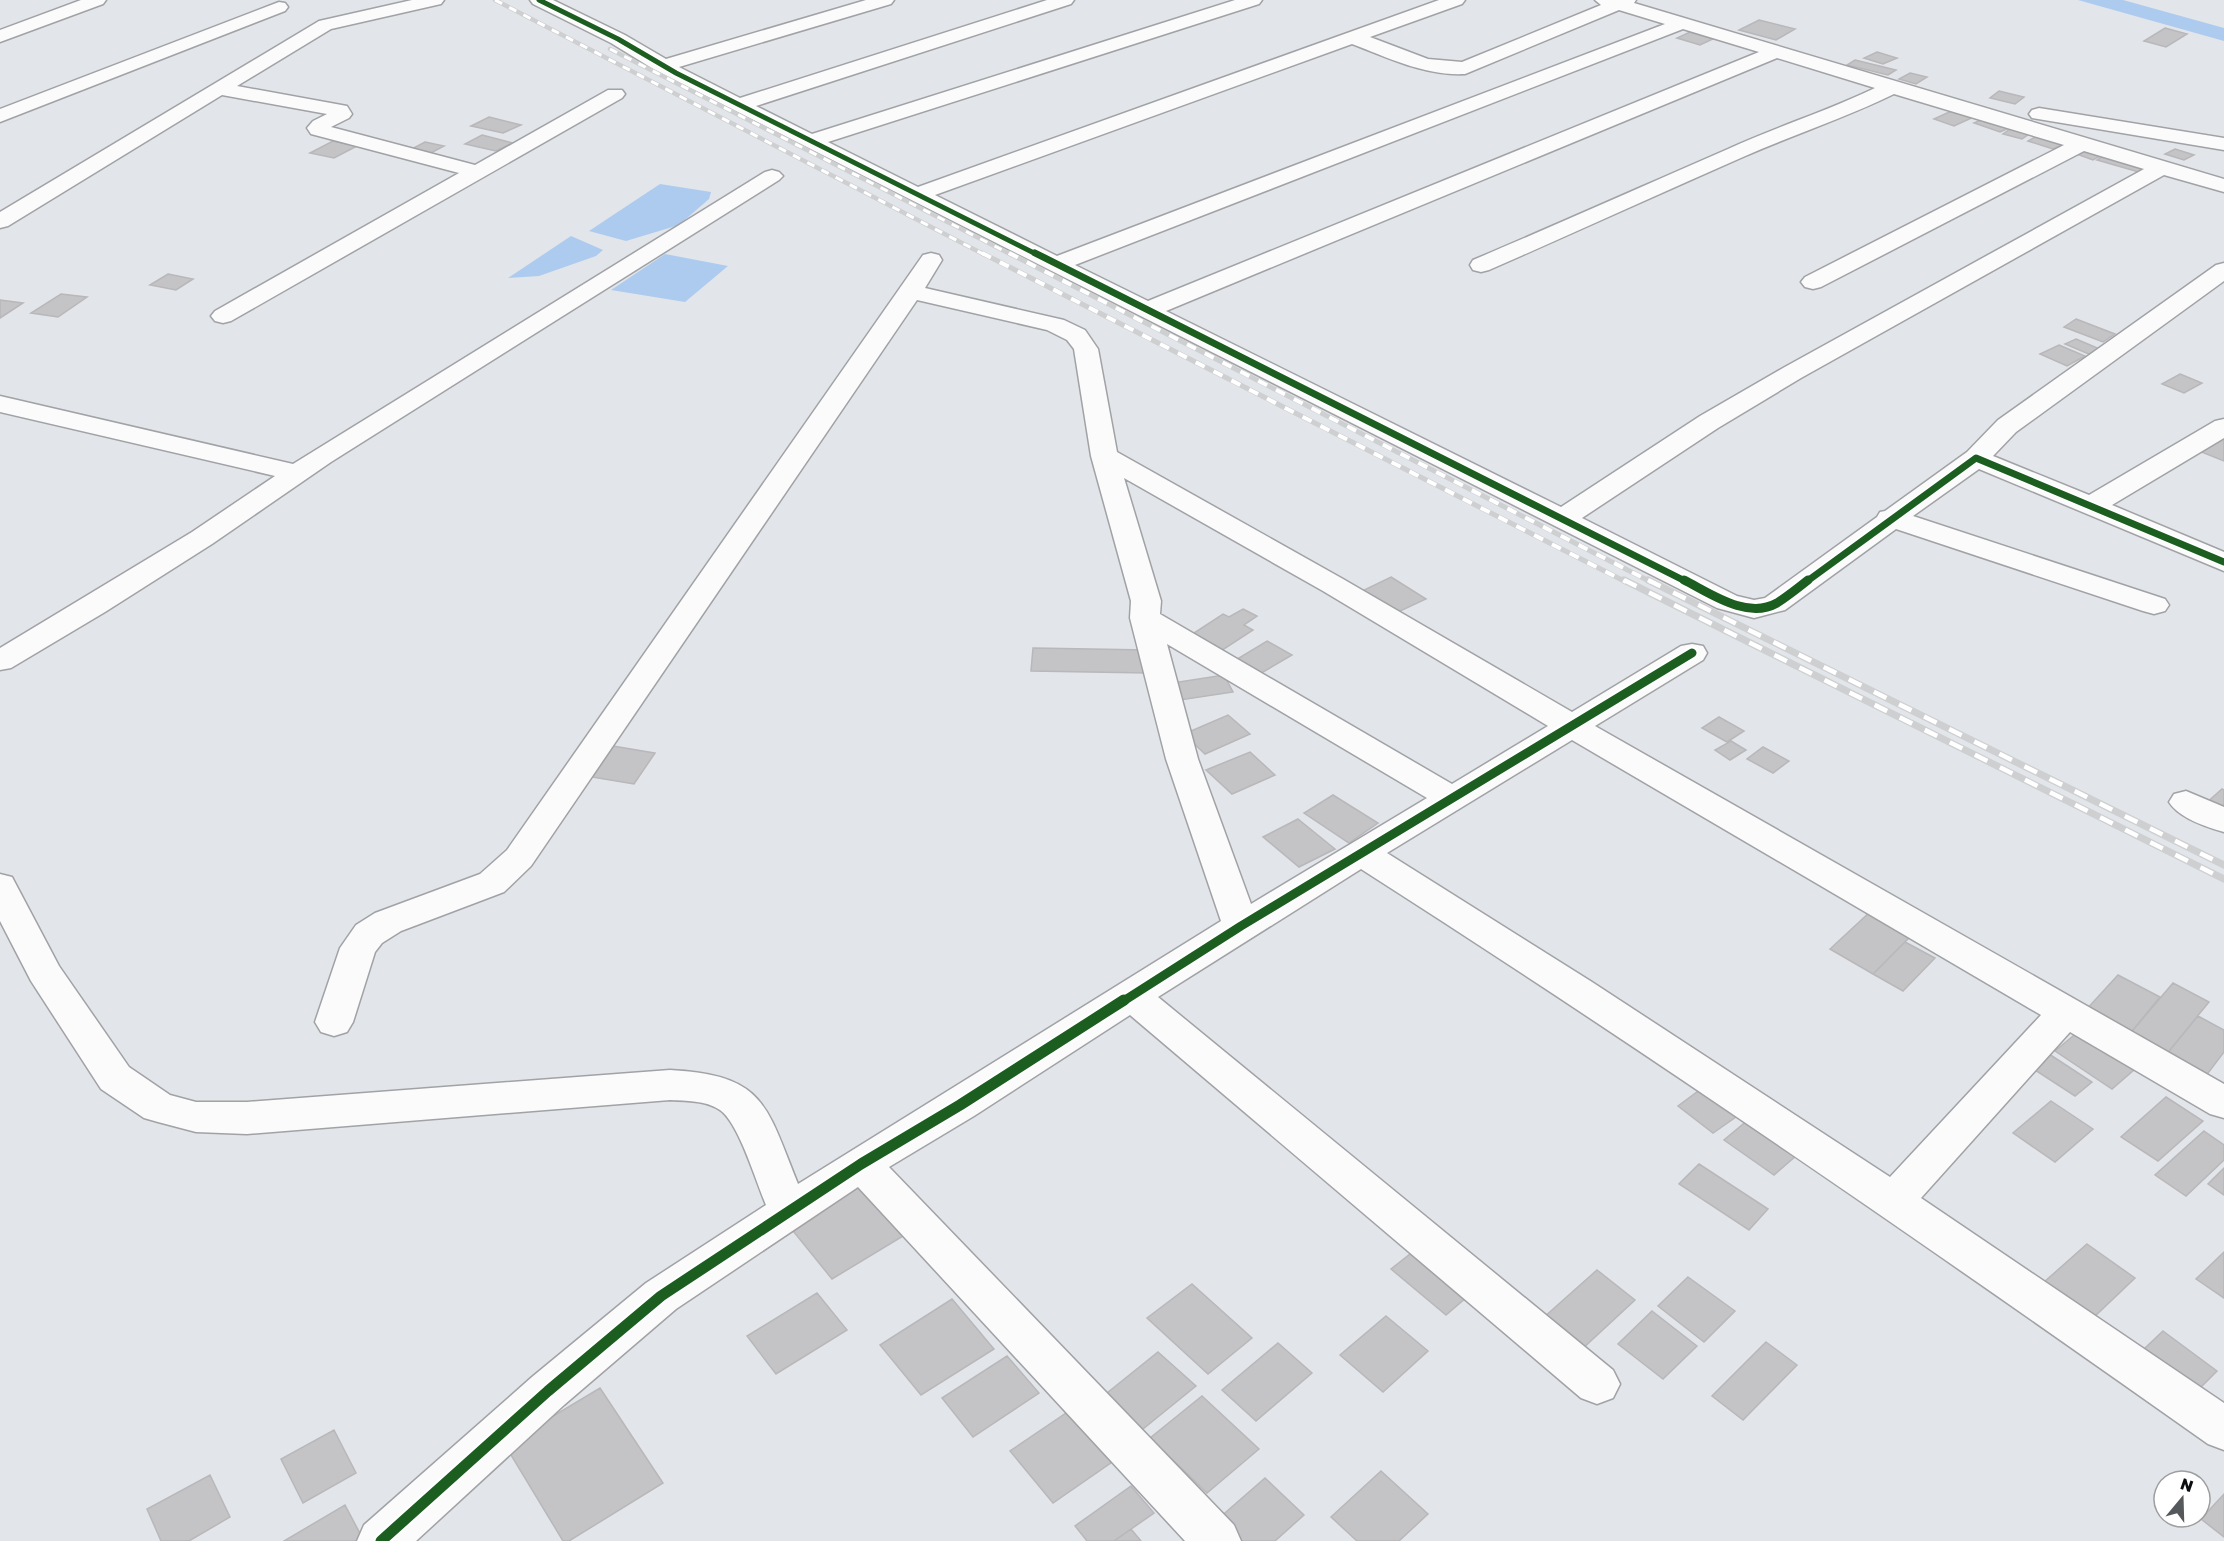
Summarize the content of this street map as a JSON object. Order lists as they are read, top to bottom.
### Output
{
  "north": "top"
}
